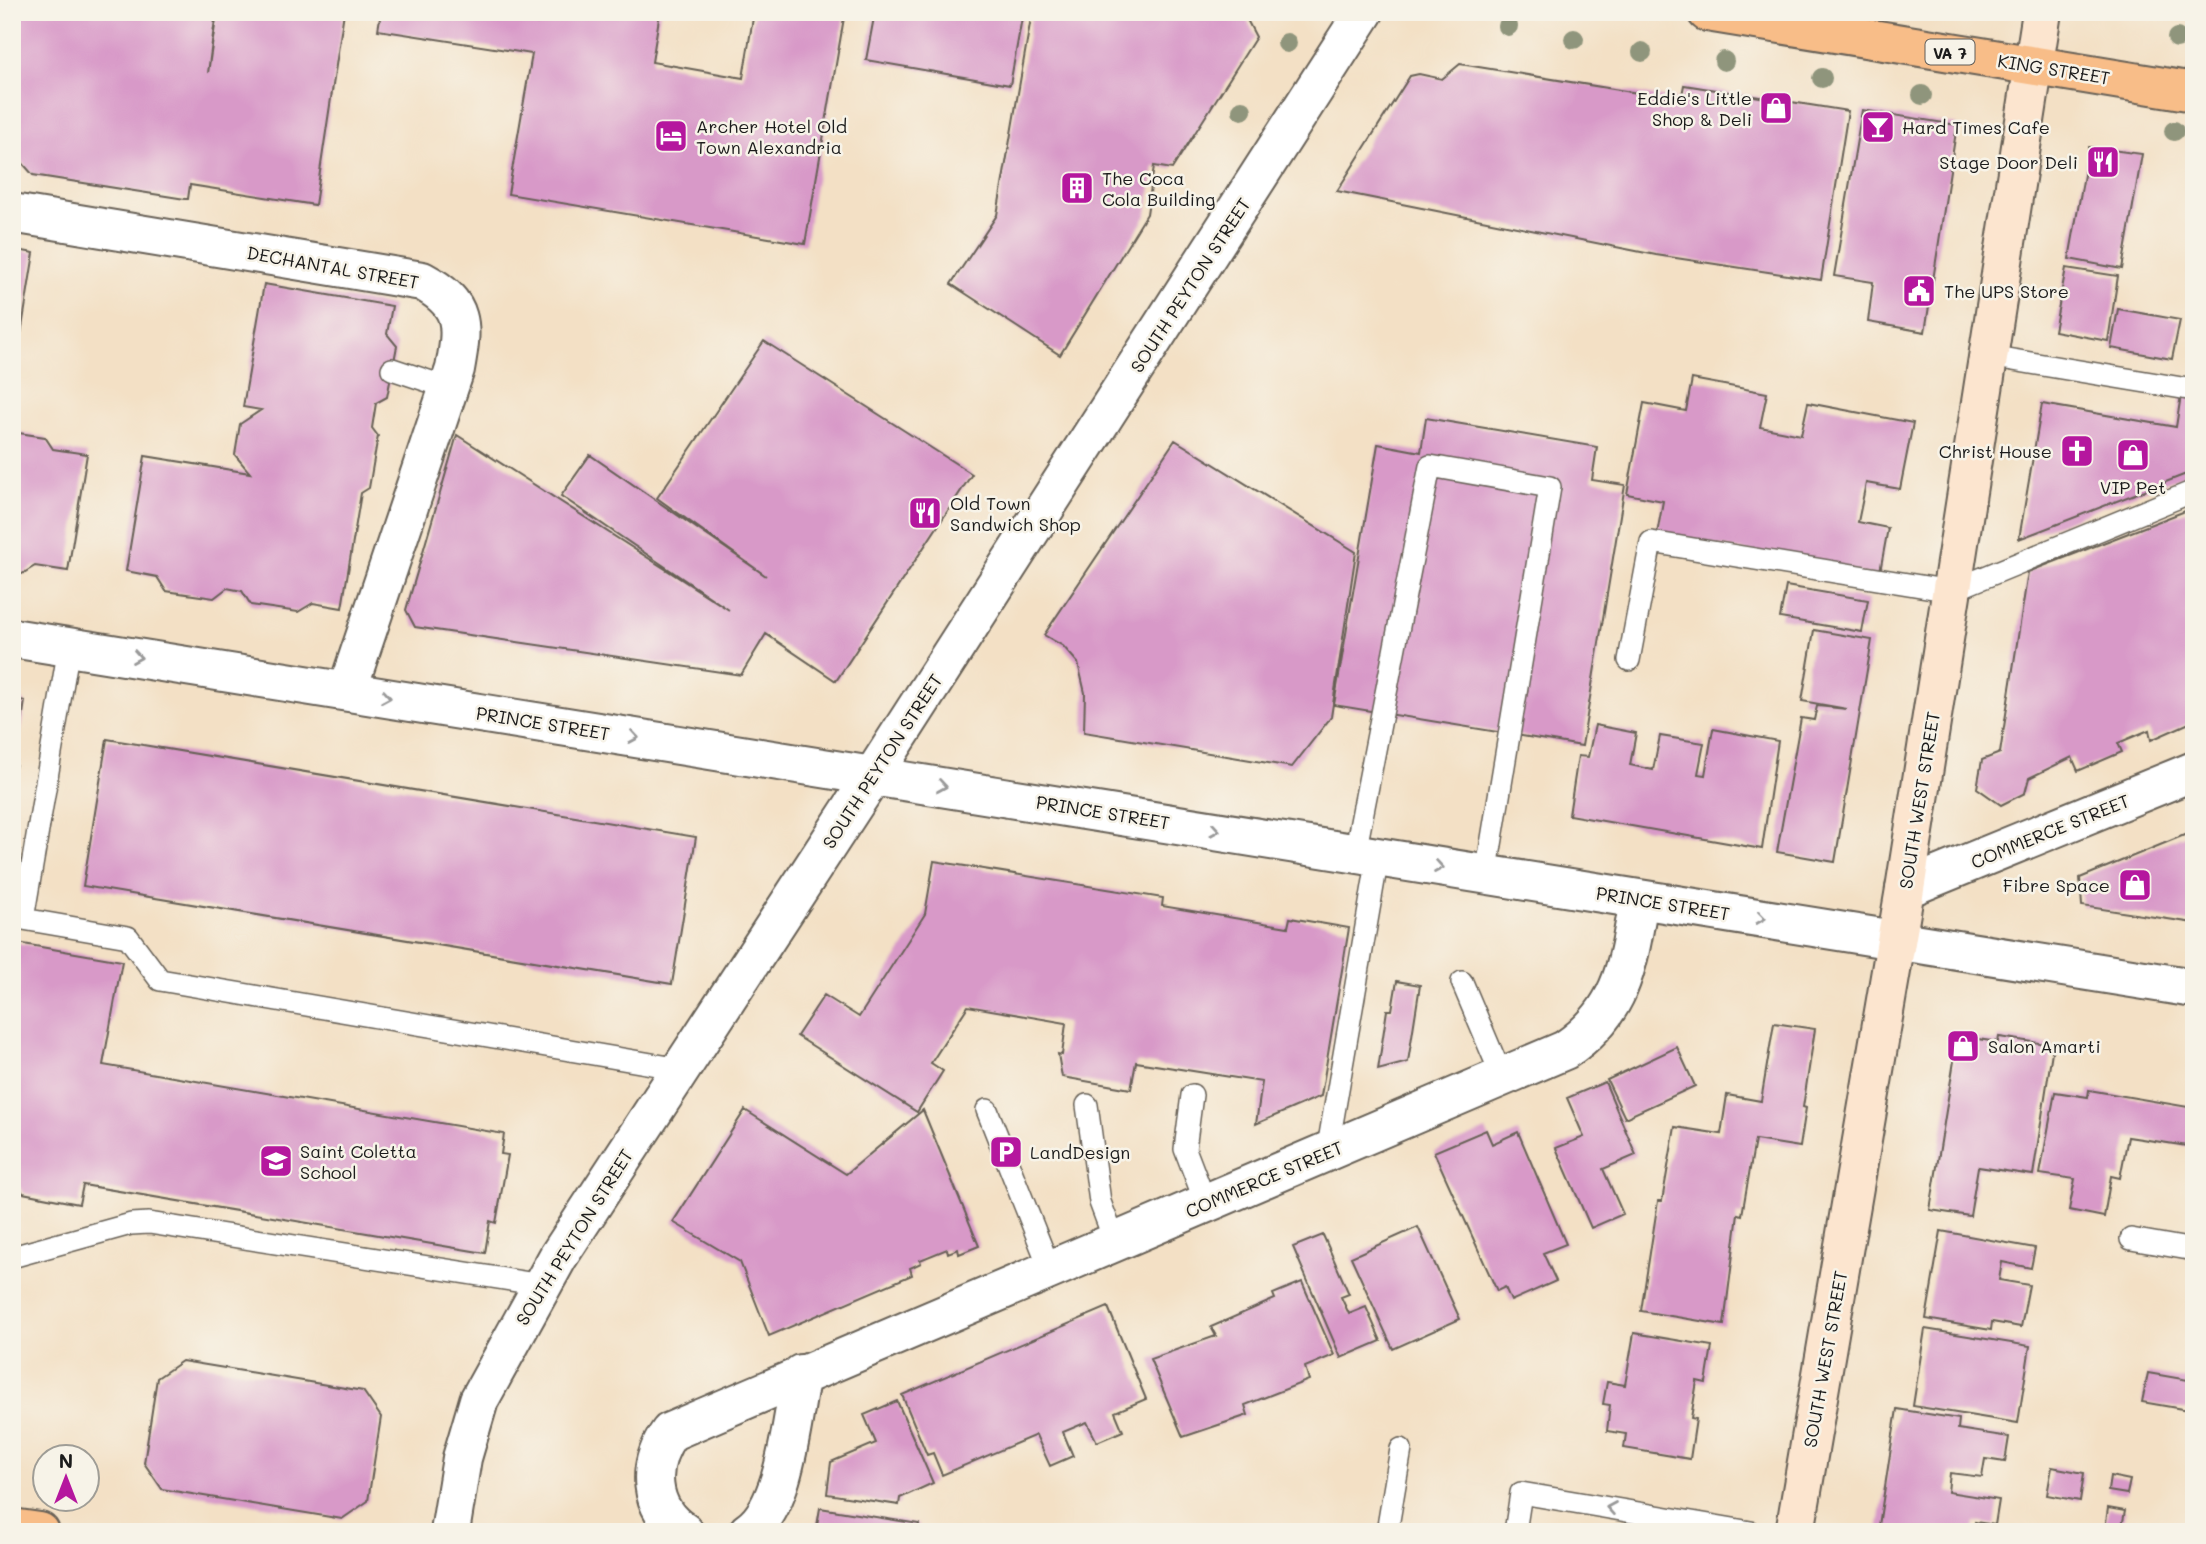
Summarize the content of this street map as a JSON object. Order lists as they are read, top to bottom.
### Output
{
  "streets": {
    "main road": ["VA 7", "KING STREET", "SOUTH WEST STREET"],
    "street": [
      "DECHANTAL STREET",
      "SOUTH PEYTON STREET",
      "PRINCE STREET",
      "COMMERCE STREET"
    ]
  },
  "crossings": [
    ["KING STREET", "SOUTH WEST STREET"],
    ["DECHANTAL STREET", "PRINCE STREET"],
    ["SOUTH PEYTON STREET", "PRINCE STREET"],
    ["PRINCE STREET", "SOUTH WEST STREET"],
    ["PRINCE STREET", "COMMERCE STREET"],
    ["SOUTH WEST STREET", "COMMERCE STREET"]
  ],
  "one_way": ["PRINCE STREET"],
  "places": {
    "shop": [
      "Eddie's Little Shop & Deli",
      "VIP Pet",
      "Fibre Space",
      "Salon Amarti"
    ],
    "bar": ["Hard Times Cafe"],
    "hotel": ["Archer Hotel Old Town Alexandria"],
    "restaurant": ["Stage Door Deli", "Old Town Sandwich Shop"],
    "building": ["The Coca Cola Building"],
    "public building": ["The UPS Store"],
    "church": ["Christ House"],
    "parking": ["LandDesign"],
    "school or university": ["Saint Coletta School"]
  },
  "north": "top"
}
